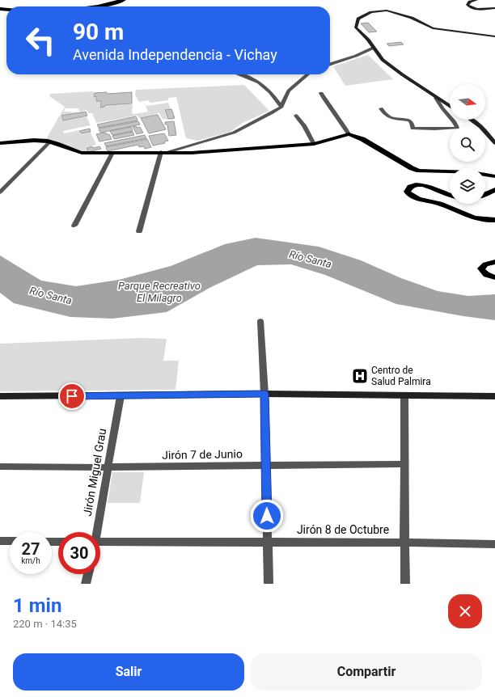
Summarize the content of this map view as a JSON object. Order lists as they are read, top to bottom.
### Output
{
  "streets": {
    "street": ["Jirón 7 de Junio", "Jirón Miguel Grau", "Jirón 8 de Octubre"]
  },
  "crossings": [
    ["Jirón 7 de Junio", "Jirón Miguel Grau"]
  ],
  "water": ["Río Santa", "Parque Recreativo El Milagro"],
  "places": {
    "hospital": ["Centro de Salud Palmira"]
  },
  "north": "right",
  "page": {
    "turn": ["90 m", "Avenida Independencia - Vichay"],
    "speed": "27 km/h",
    "limit": "30",
    "heading": ["1 min", "220 m · 14:35"],
    "buttons": ["Salir", "Compartir"]
  }
}
